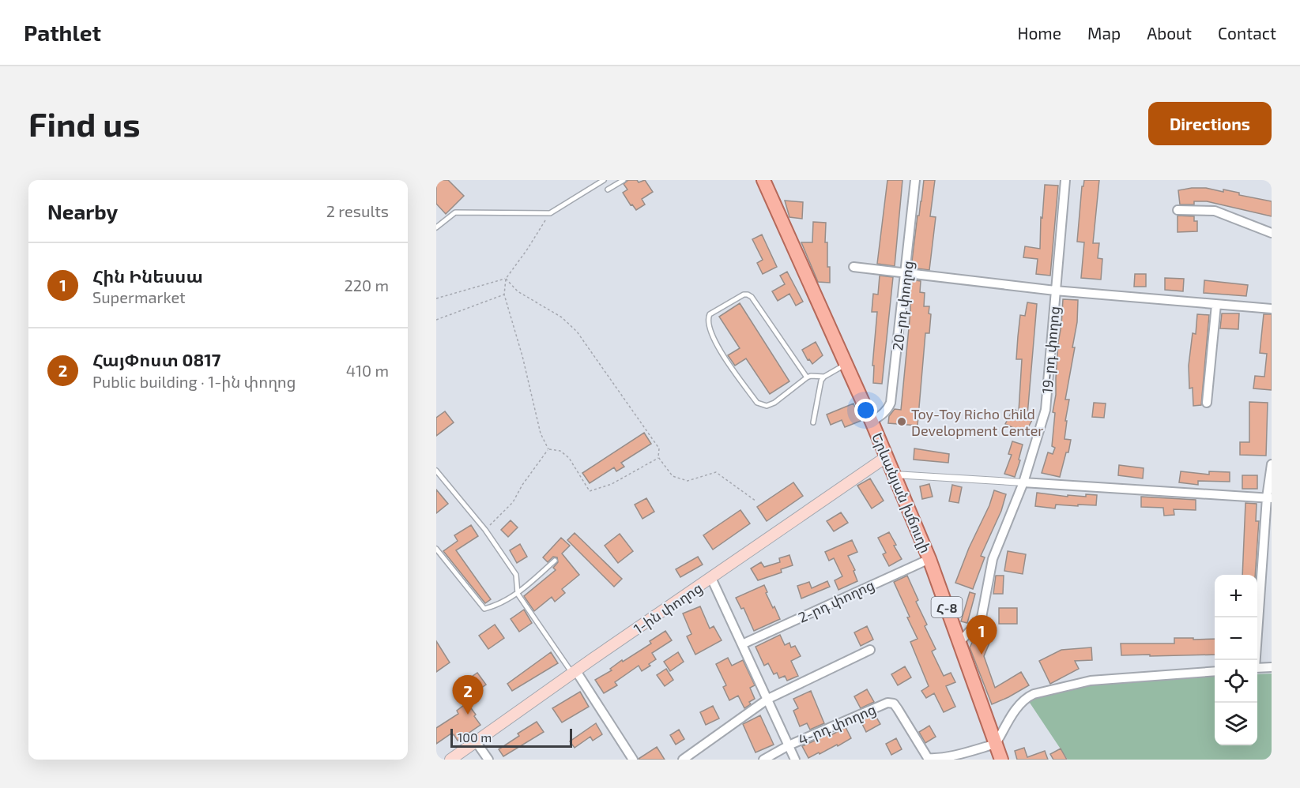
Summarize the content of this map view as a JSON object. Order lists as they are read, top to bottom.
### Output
{
  "streets": {
    "main road": ["Երևանյան խճուղի", "Հ-8", "1-ին փողոց"],
    "street": [
      "20-րդ փողոց",
      "19-րդ փողոց",
      "2-րդ փողոց",
      "4-րդ փողոց"
    ]
  },
  "crossings": [
    ["20-րդ փողոց", "Երևանյան խճուղի"],
    ["19-րդ փողոց", "Երևանյան խճուղի"],
    ["Երևանյան խճուղի", "2-րդ փողոց"],
    ["Երևանյան խճուղի", "1-ին փողոց"],
    ["Երևանյան խճուղի", "4-րդ փողոց"]
  ],
  "places": ["Toy-Toy Richo Child Development Center"],
  "scale_bar": "100 m",
  "page": {
    "header": "Pathlet",
    "nav": [
      "Home",
      "Map",
      "About",
      "Contact"
    ],
    "buttons": "Directions",
    "title": "Find us",
    "heading": ["Nearby", "2 results"],
    "list": [
      {
        "mark": "1",
        "name": "Հին Ինեսսա",
        "note": "Supermarket",
        "value": "220 m"
      },
      {
        "mark": "2",
        "name": "ՀայՓոստ 0817",
        "note": "Public building · 1-ին փողոց",
        "value": "410 m"
      }
    ],
    "map_buttons": ["+", "−"],
    "pins": ["1", "2"],
    "scale": "100 m"
  }
}
